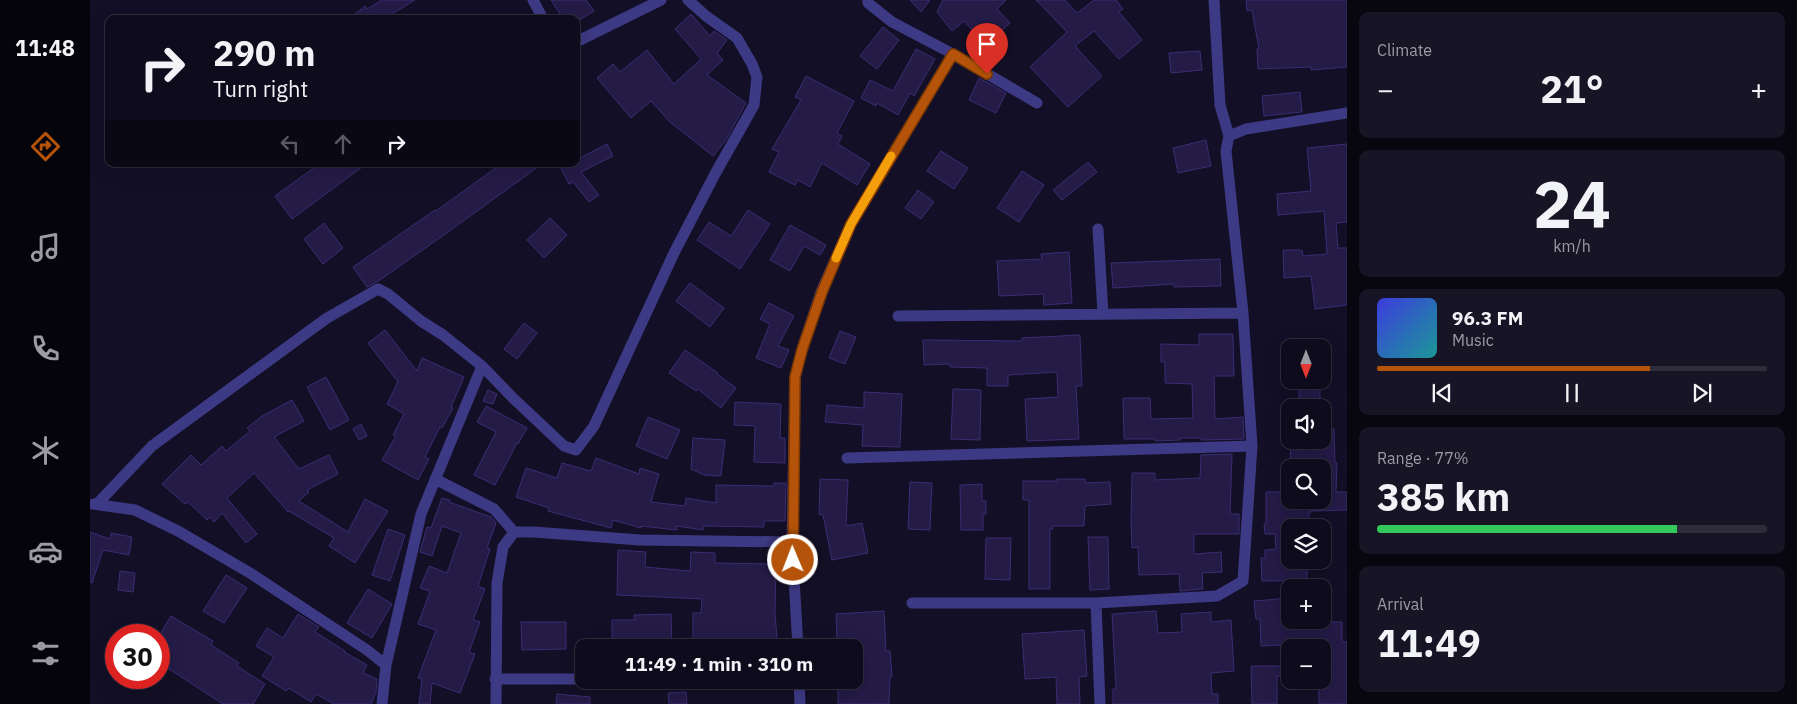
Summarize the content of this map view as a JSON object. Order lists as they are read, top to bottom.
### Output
{
  "north": "bottom",
  "page": {
    "tabs": "11:48",
    "tile": [
      "Climate",
      ["24", "km/h"],
      ["Range · 77%", "385 km"],
      ["Arrival", "11:49"]
    ],
    "turn": ["290 m", "Turn right"],
    "heat": ["−", "21°", "+"],
    "song": ["96.3 FM", "Music"],
    "map_buttons": ["+", "−"],
    "limit": "30",
    "trip": "11:49 · 1 min · 310 m"
  }
}
